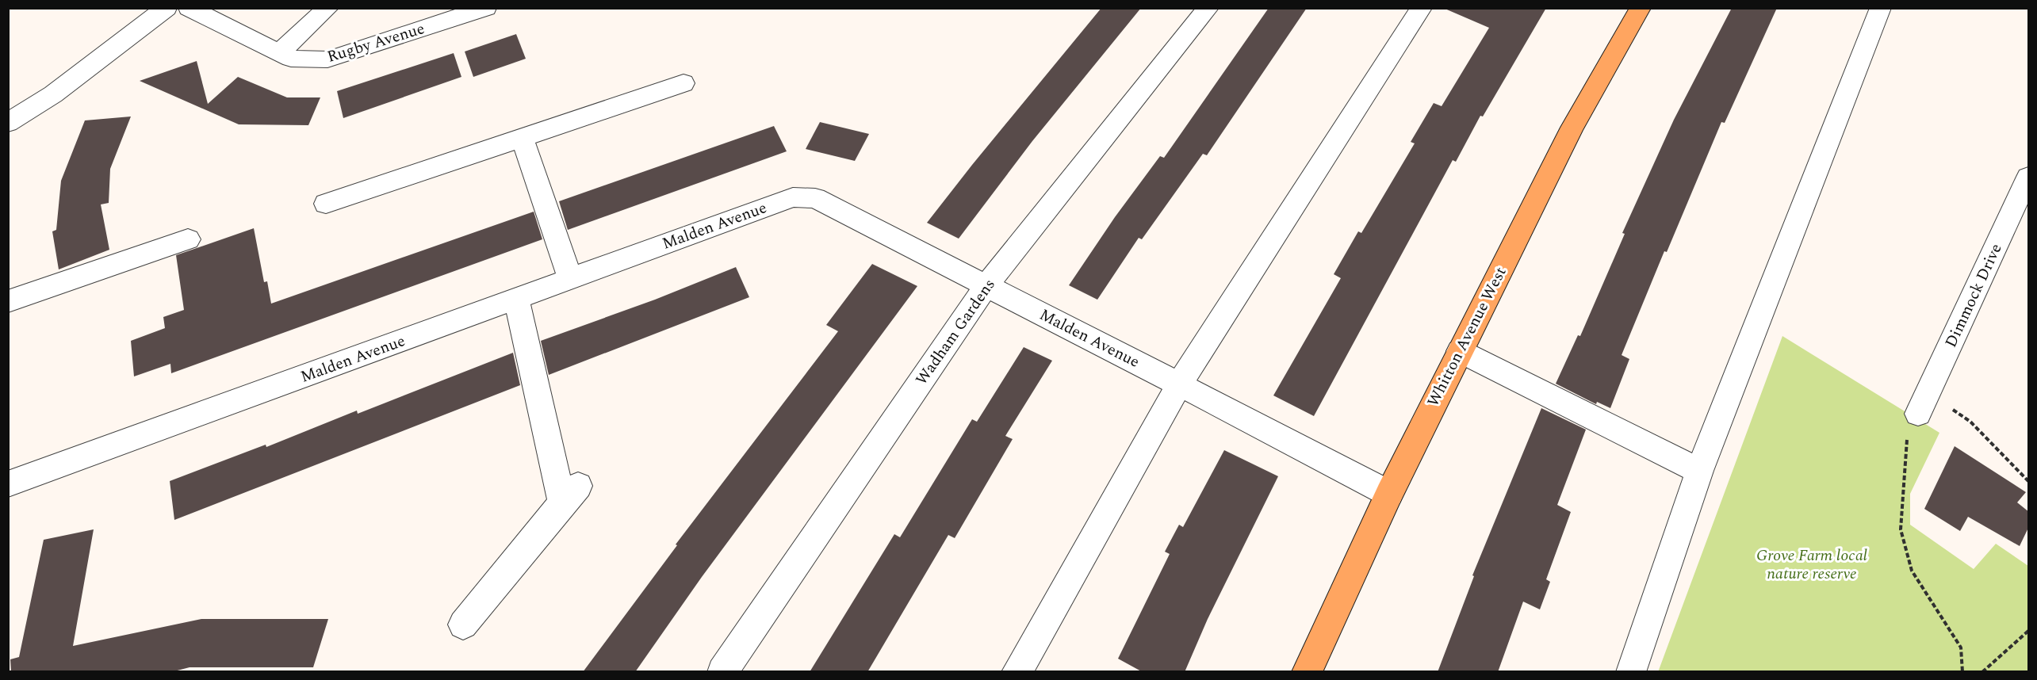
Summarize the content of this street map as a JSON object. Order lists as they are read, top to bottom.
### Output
{
  "streets": {
    "main road": ["Whitton Avenue West"],
    "street": [
      "Rugby Avenue",
      "Malden Avenue",
      "Dimmock Drive",
      "Wadham Gardens"
    ]
  },
  "crossings": [
    ["Malden Avenue", "Wadham Gardens"],
    ["Malden Avenue", "Whitton Avenue West"]
  ],
  "parks": ["Grove Farm local nature reserve"]
}
